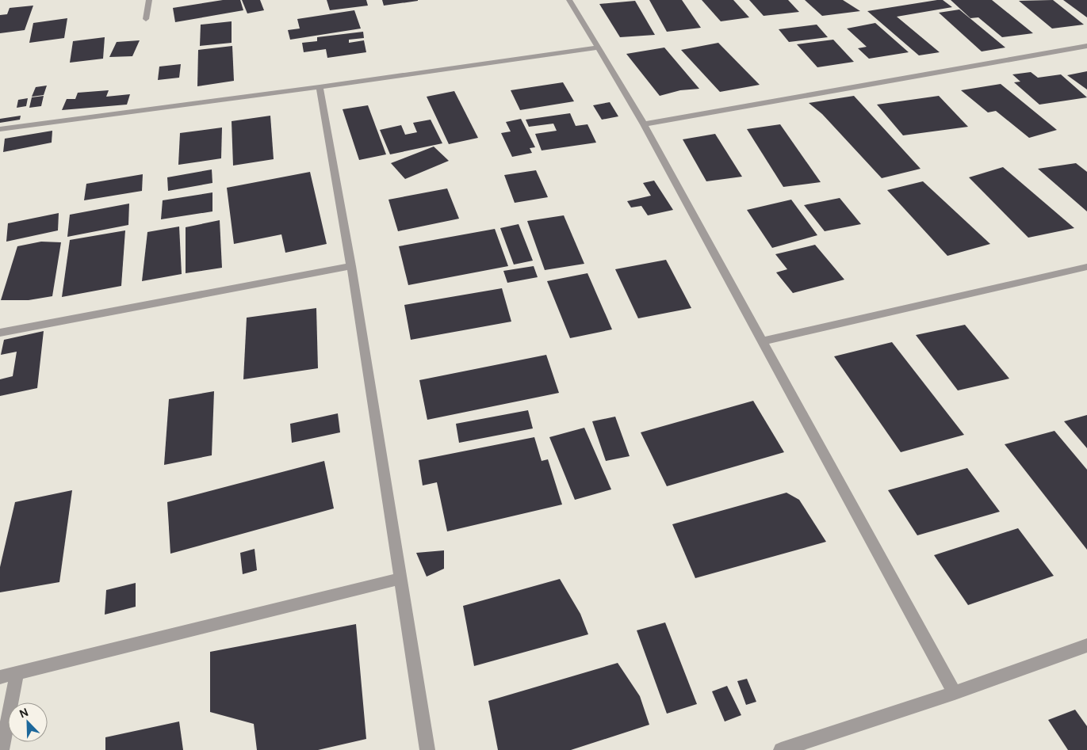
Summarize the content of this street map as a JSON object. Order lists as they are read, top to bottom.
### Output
{
  "north": "top left"
}
